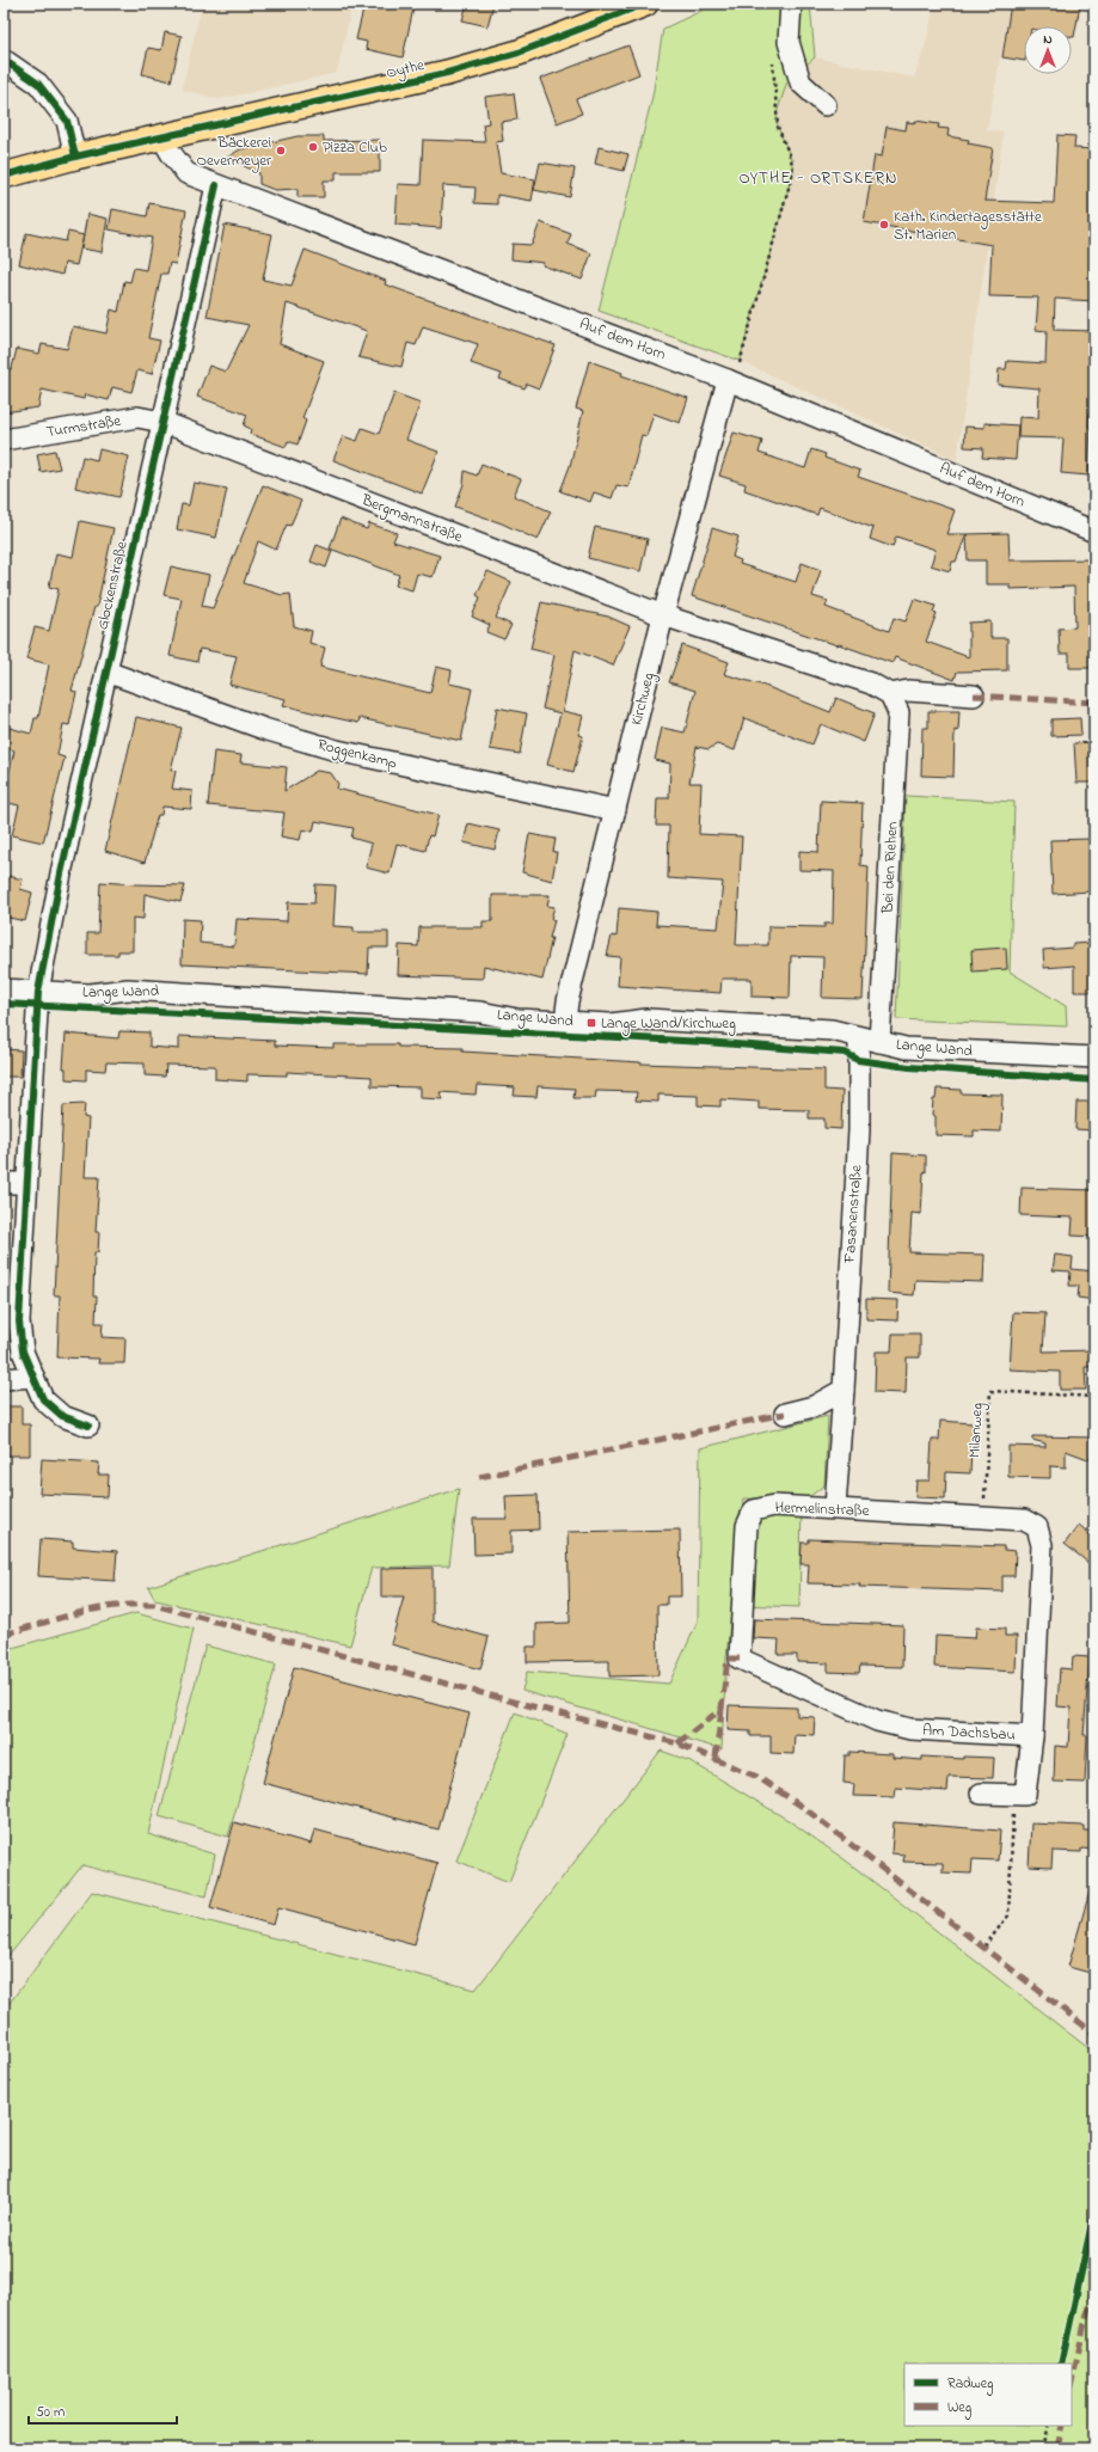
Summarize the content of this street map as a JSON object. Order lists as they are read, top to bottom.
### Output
{
  "streets": {
    "main road": ["Oythe"],
    "street": [
      "Auf dem Horn",
      "Turmstraße",
      "Bergmannstraße",
      "Glockenstraße",
      "Kirchweg",
      "Roggenkamp",
      "Bei den Riehen",
      "Lange Wand",
      "Fasanenstraße",
      "Hermelinstraße",
      "Am Dachsbau"
    ],
    "path": ["Milanweg"]
  },
  "crossings": [
    ["Oythe", "Auf dem Horn"],
    ["Auf dem Horn", "Glockenstraße"],
    ["Auf dem Horn", "Kirchweg"],
    ["Turmstraße", "Bergmannstraße"],
    ["Turmstraße", "Glockenstraße"],
    ["Bergmannstraße", "Glockenstraße"],
    ["Bergmannstraße", "Kirchweg"],
    ["Glockenstraße", "Roggenkamp"],
    ["Glockenstraße", "Lange Wand"],
    ["Kirchweg", "Roggenkamp"],
    ["Kirchweg", "Lange Wand"],
    ["Bei den Riehen", "Lange Wand"],
    ["Lange Wand", "Fasanenstraße"],
    ["Fasanenstraße", "Hermelinstraße"],
    ["Milanweg", "Hermelinstraße"],
    ["Hermelinstraße", "Am Dachsbau"]
  ],
  "districts": ["OYTHE - ORTSKERN"],
  "places": {
    "other": ["Pizza Club", "Bäckerei Oevermeyer", "Kath. Kindertagesstätte St. Marien"],
    "transit": ["Lange Wand/Kirchweg"]
  },
  "legend": ["Radweg", "Weg"],
  "scale_bar": "50 m",
  "north": "top"
}
